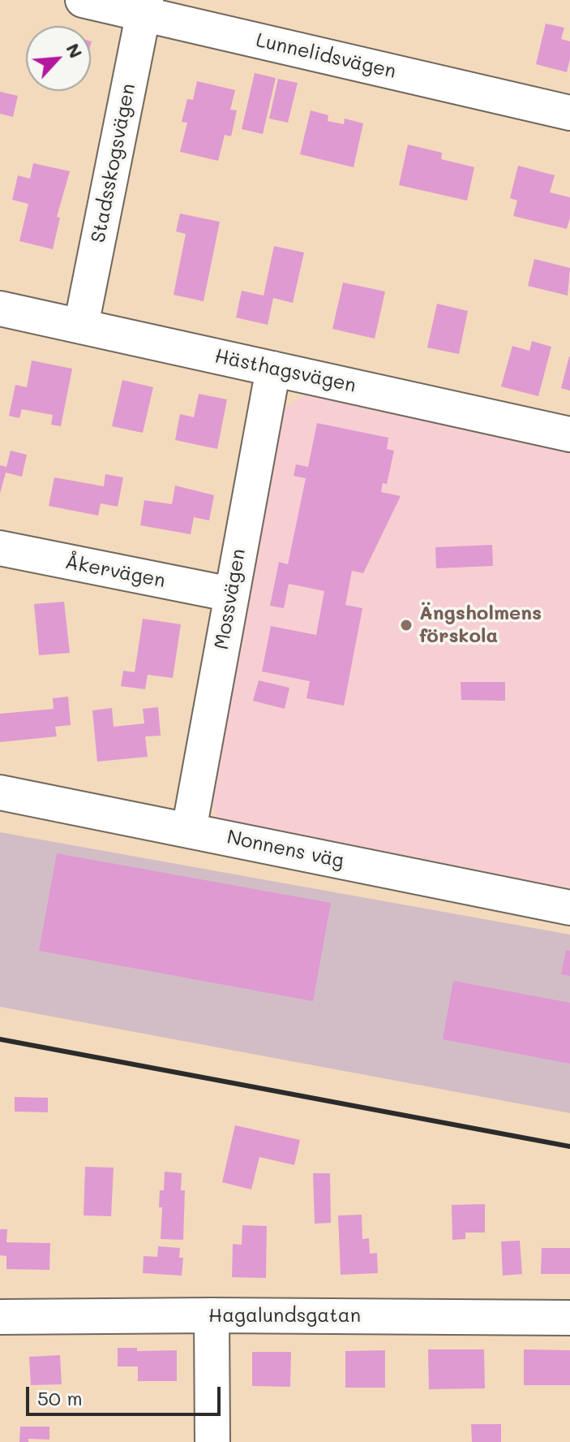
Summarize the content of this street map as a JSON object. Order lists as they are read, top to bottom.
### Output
{
  "streets": {
    "street": [
      "Lunnelidsvägen",
      "Stadsskogsvägen",
      "Hästhagsvägen",
      "Åkervägen",
      "Mossvägen",
      "Nonnens väg",
      "Hagalundsgatan"
    ]
  },
  "crossings": [
    ["Lunnelidsvägen", "Stadsskogsvägen"],
    ["Stadsskogsvägen", "Hästhagsvägen"],
    ["Hästhagsvägen", "Mossvägen"],
    ["Åkervägen", "Mossvägen"],
    ["Mossvägen", "Nonnens väg"]
  ],
  "places": ["Ängsholmens förskola"],
  "scale_bar": "50 m",
  "north": "top right"
}
